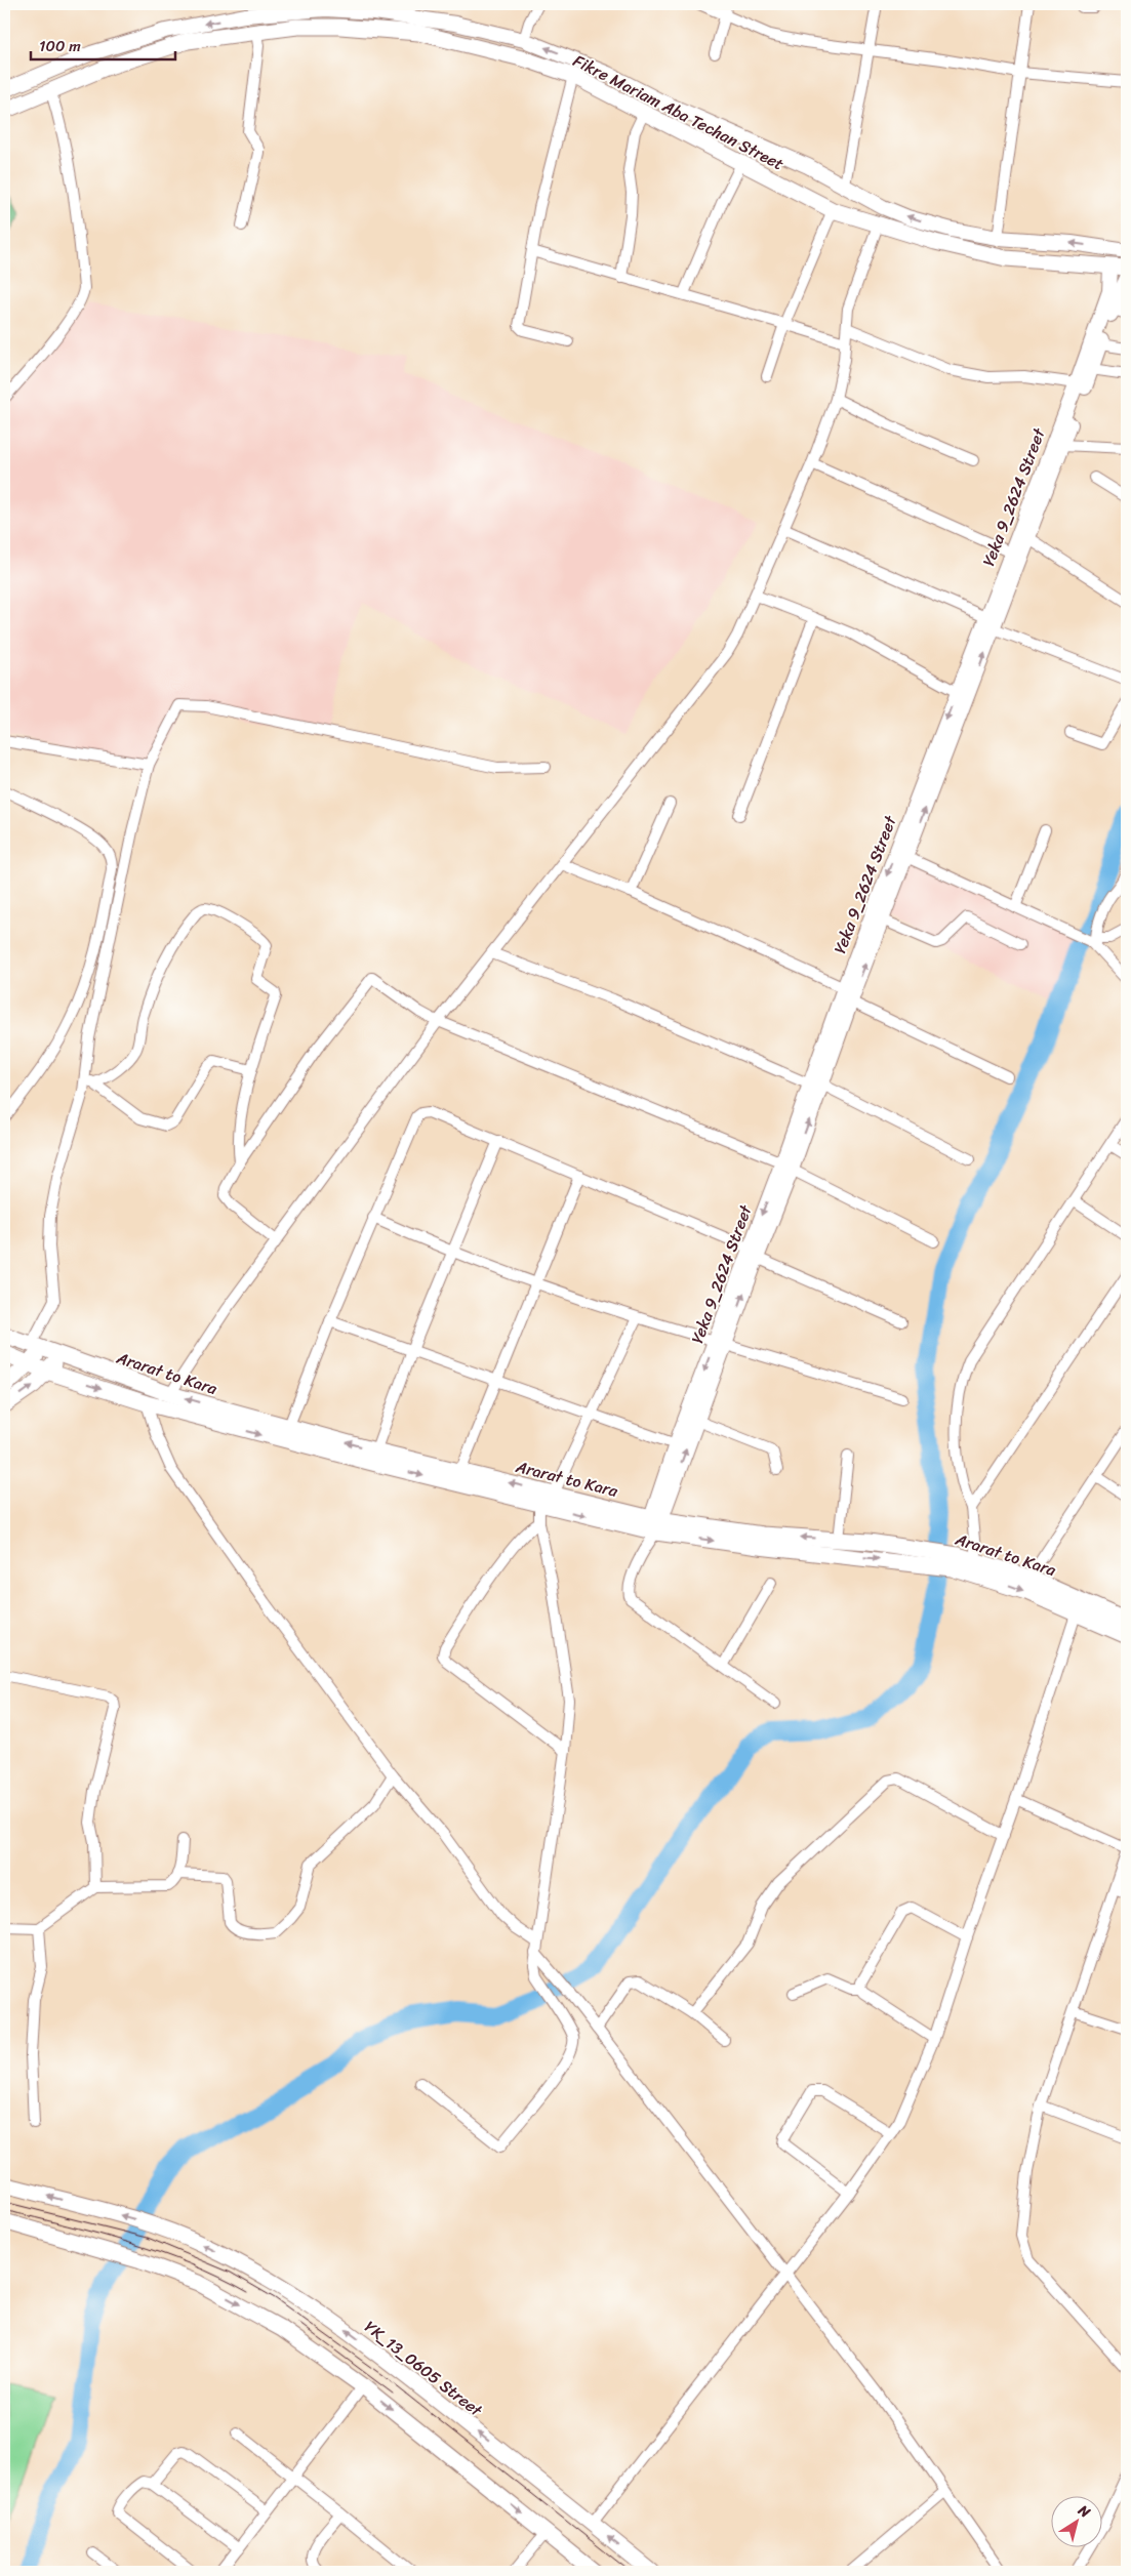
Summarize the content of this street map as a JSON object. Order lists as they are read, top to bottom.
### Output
{
  "streets": {
    "main road": [
      "Fikre Mariam Aba Techan Street",
      "Yeka 9_2624 Street",
      "Ararat to Kara",
      "YK_13_0605 Street"
    ]
  },
  "crossings": [
    ["Fikre Mariam Aba Techan Street", "Yeka 9_2624 Street"],
    ["Yeka 9_2624 Street", "Ararat to Kara"]
  ],
  "scale_bar": "100 m",
  "north": "top right"
}
